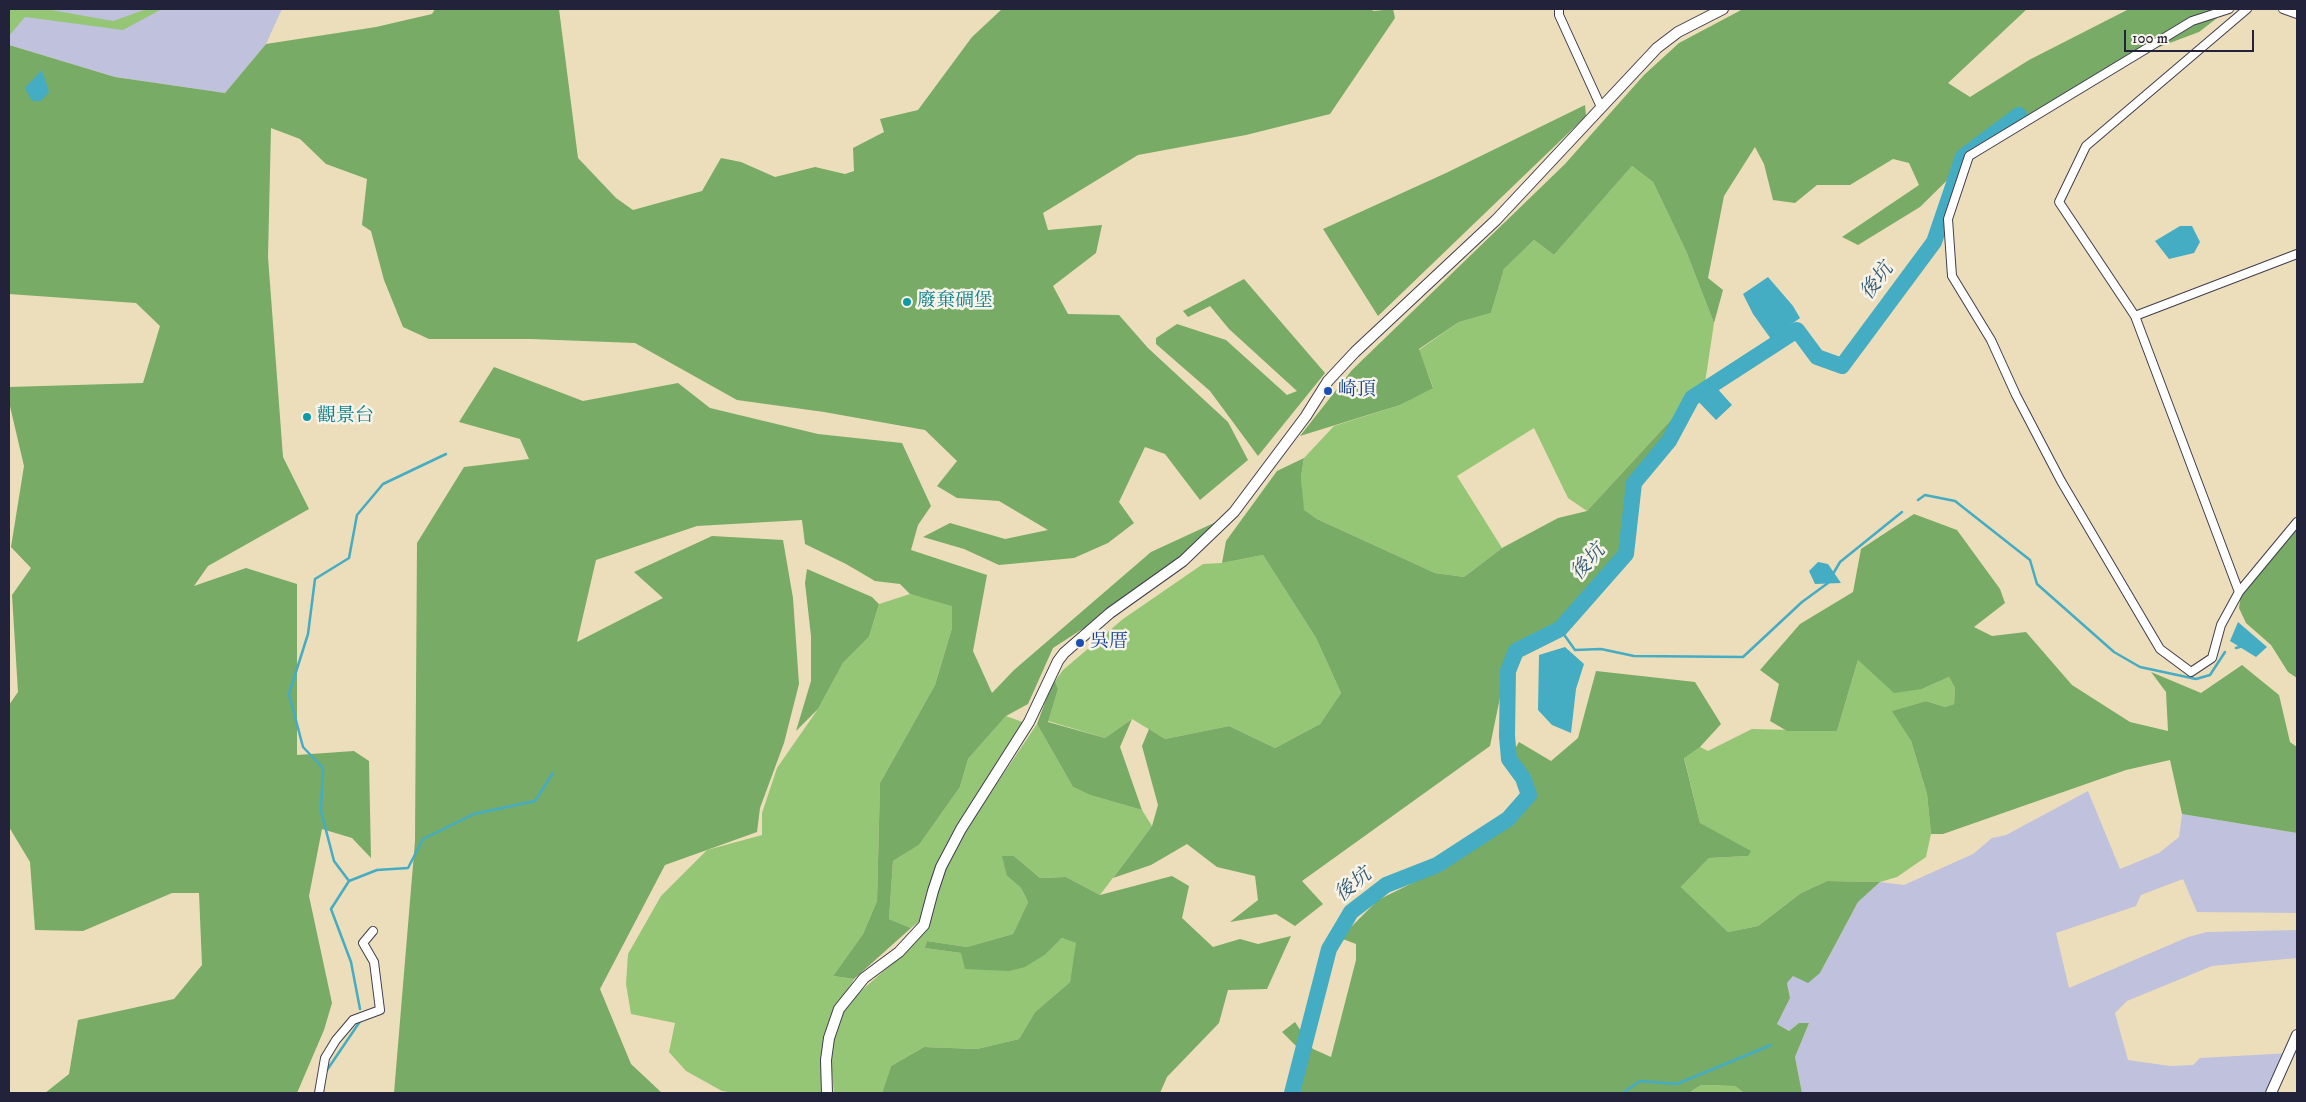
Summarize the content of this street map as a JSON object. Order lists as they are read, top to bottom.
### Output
{
  "water": ["後坑"],
  "places": [
    "廢棄碉堡",
    "崎頂",
    "觀景台",
    "吳厝"
  ],
  "scale_bar": "100 m"
}
